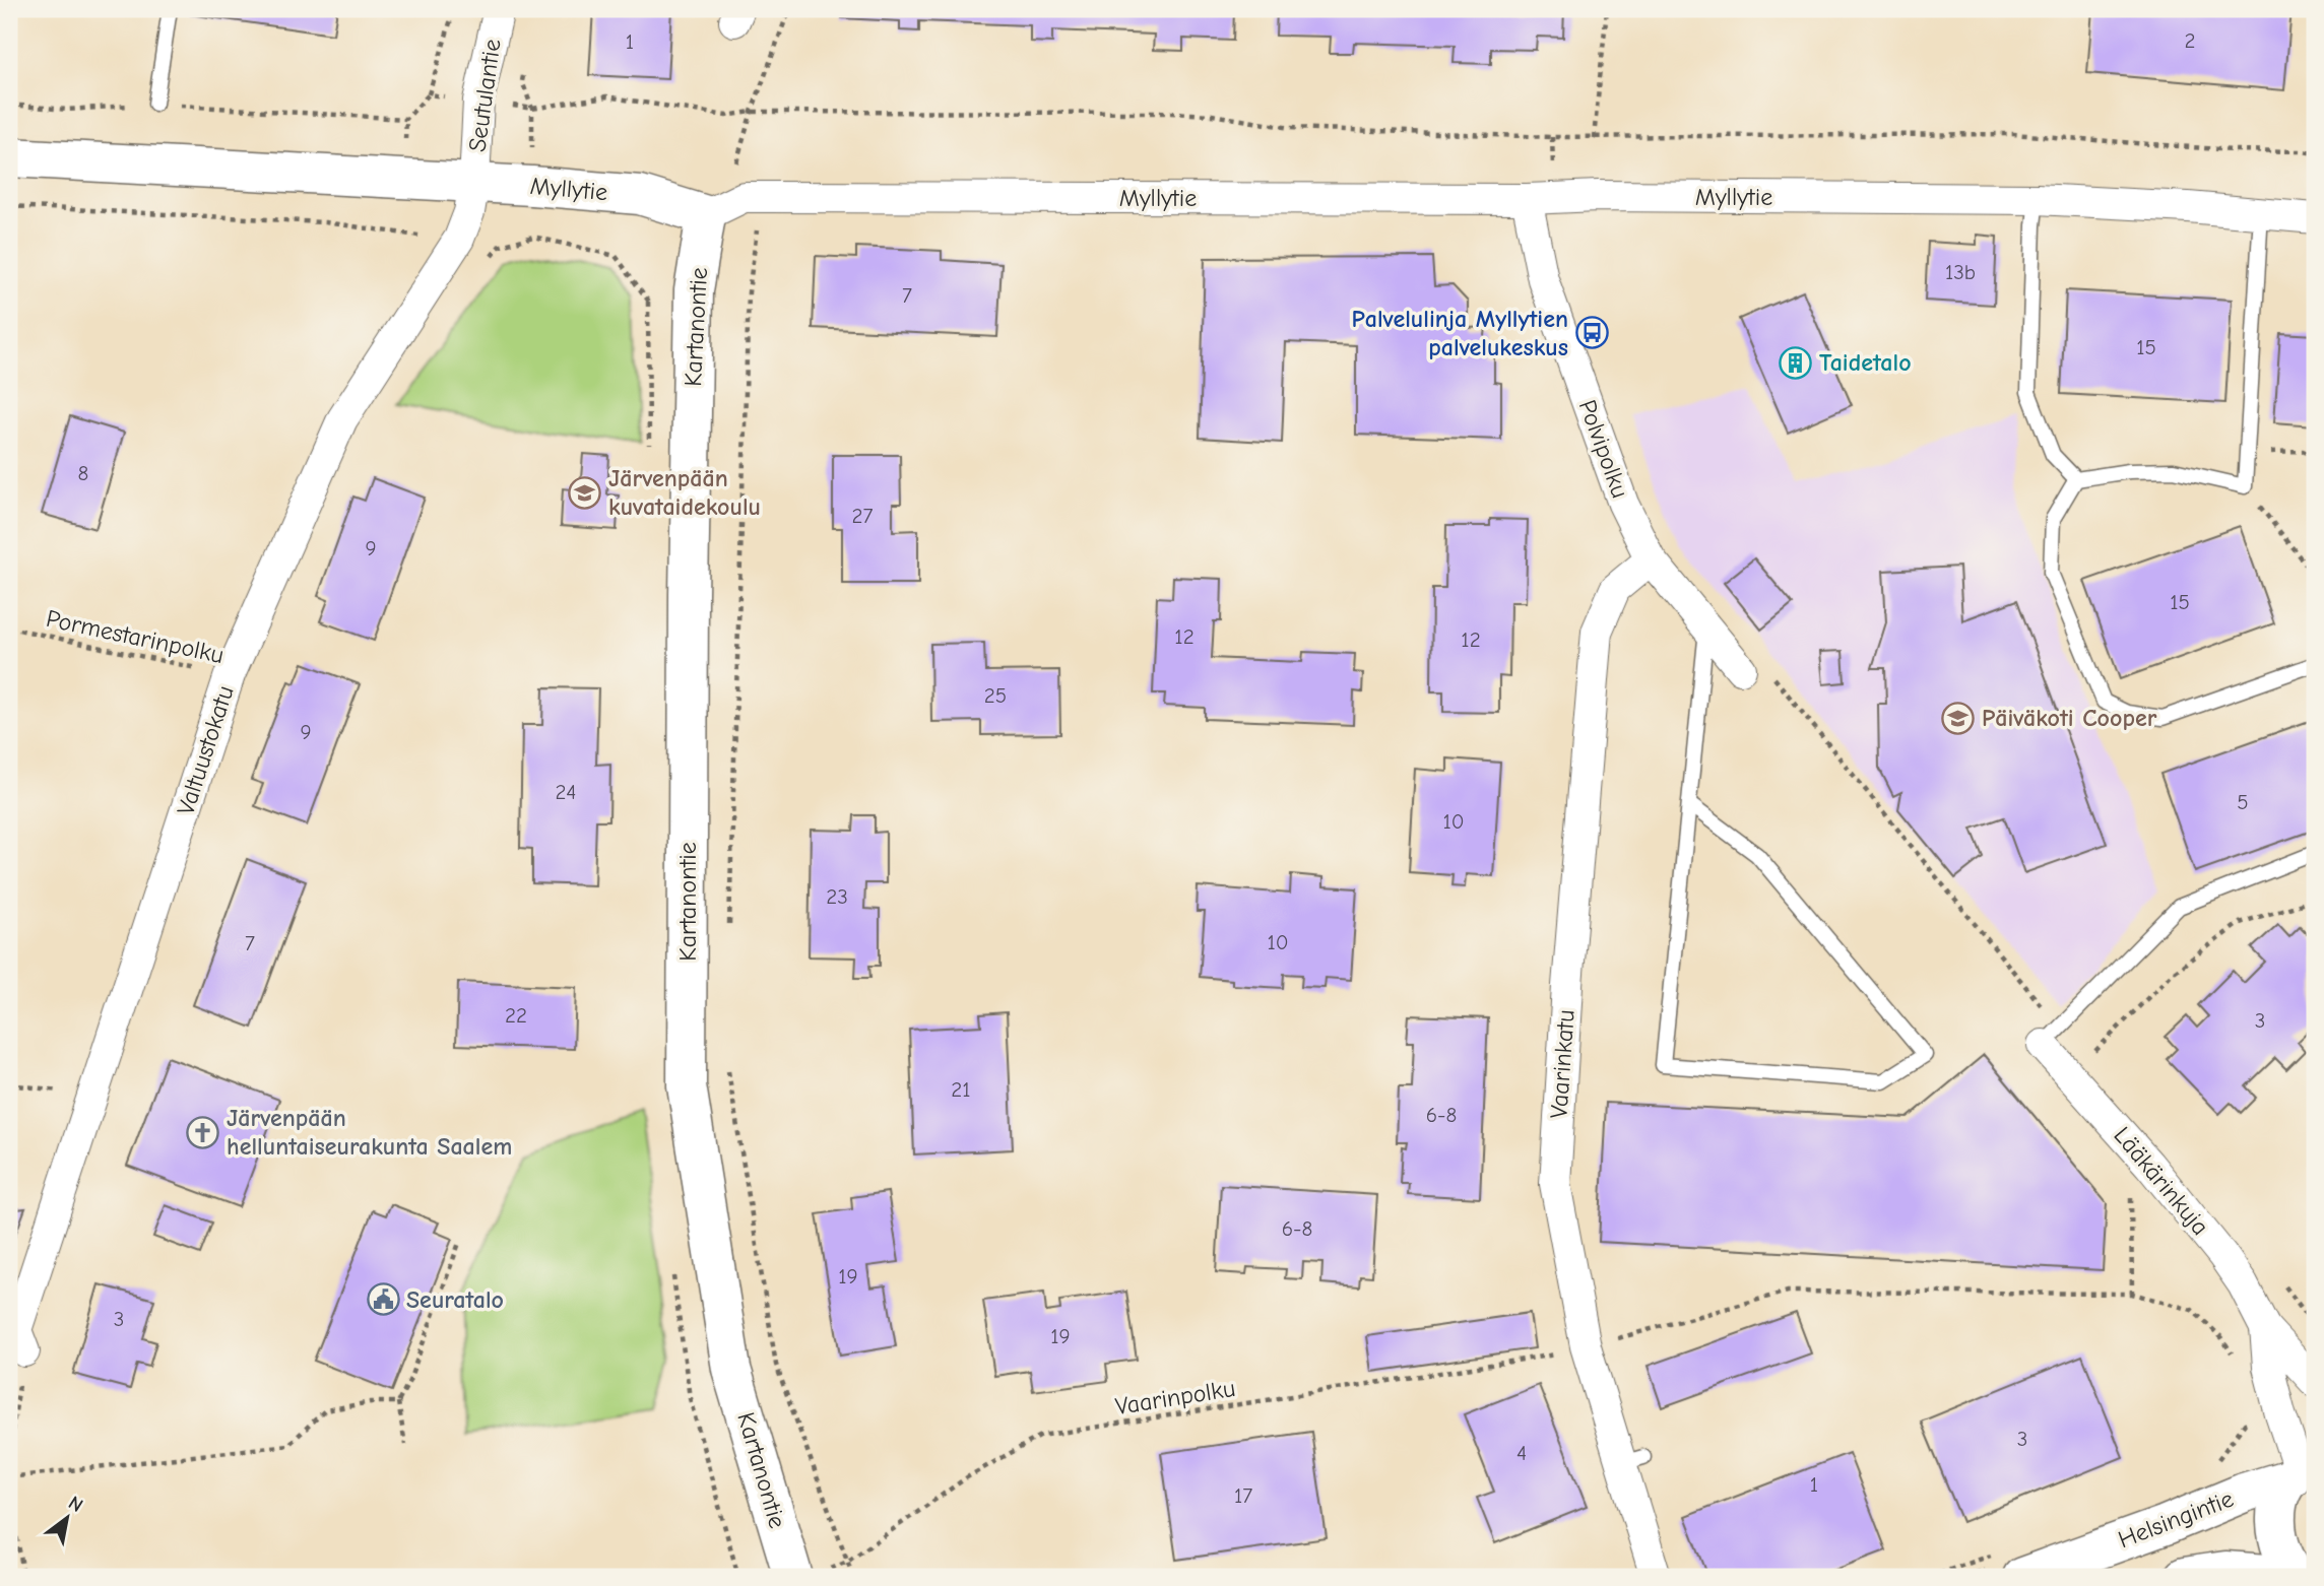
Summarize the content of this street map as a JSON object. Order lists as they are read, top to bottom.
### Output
{
  "streets": {
    "street": [
      "Seutulantie",
      "Myllytie",
      "Kartanontie",
      "Polvipolku",
      "Valtuustokatu",
      "Vaarinkatu",
      "Lääkärinkuja",
      "Helsingintie"
    ],
    "path": ["Pormestarinpolku", "Vaarinpolku"]
  },
  "crossings": [
    ["Seutulantie", "Myllytie"],
    ["Seutulantie", "Valtuustokatu"],
    ["Myllytie", "Kartanontie"],
    ["Myllytie", "Polvipolku"],
    ["Myllytie", "Valtuustokatu"],
    ["Kartanontie", "Vaarinpolku"],
    ["Polvipolku", "Vaarinkatu"],
    ["Pormestarinpolku", "Valtuustokatu"],
    ["Vaarinkatu", "Vaarinpolku"],
    ["Lääkärinkuja", "Helsingintie"]
  ],
  "places": {
    "bus stop": ["Palvelulinja Myllytien palvelukeskus"],
    "building": ["Taidetalo"],
    "school or university": ["Järvenpään kuvataidekoulu", "Päiväkoti Cooper"],
    "church": ["Järvenpään helluntaiseurakunta Saalem"],
    "public building": ["Seuratalo"]
  },
  "house_numbers": [
    "2",
    "1",
    "13b",
    "7",
    "15",
    "8",
    "27",
    "9",
    "15",
    "12",
    "12",
    "25",
    "9",
    "24",
    "5",
    "10",
    "23",
    "10",
    "7",
    "22",
    "3",
    "21",
    "6-8",
    "6-8",
    "19",
    "3",
    "19",
    "3",
    "4",
    "1",
    "17"
  ],
  "north": "top right"
}
